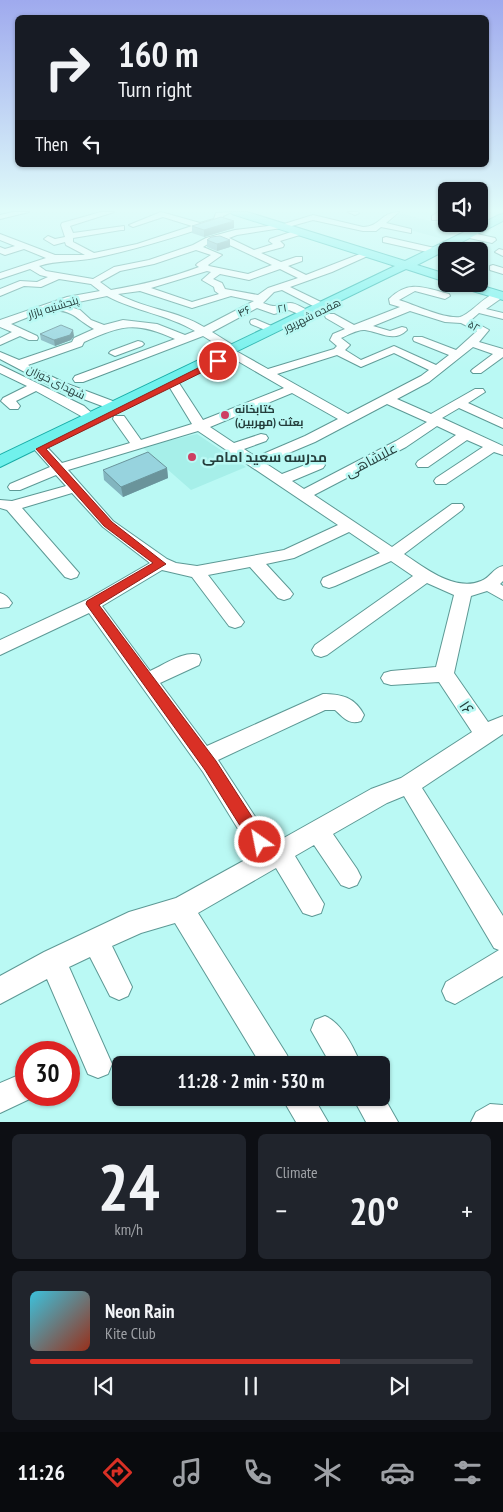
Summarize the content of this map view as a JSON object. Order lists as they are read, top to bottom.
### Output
{
  "streets": {
    "main road": ["هفده شهریور"],
    "street": [
      "پنجشنبه بازار",
      "۲۱",
      "۴۶",
      "۵۲",
      "شهدای خوزان",
      "علیشاهی",
      "۱۶"
    ]
  },
  "crossings": [
    ["۲۱", "۴۶"],
    ["۲۱", "هفده شهریور"],
    ["هفده شهریور", "شهدای خوزان"]
  ],
  "places": ["کتابخانه بعثت (مهربین)", "مدرسه سعید امامی"],
  "page": {
    "turn": ["160 m", "Turn right"],
    "then": "Then",
    "limit": "30",
    "trip": "11:28 · 2 min · 530 m",
    "tile": [
      ["24", "km/h"],
      "Climate"
    ],
    "heat": ["−", "20°", "+"],
    "song": ["Neon Rain", "Kite Club"],
    "tabs": "11:26"
  }
}
